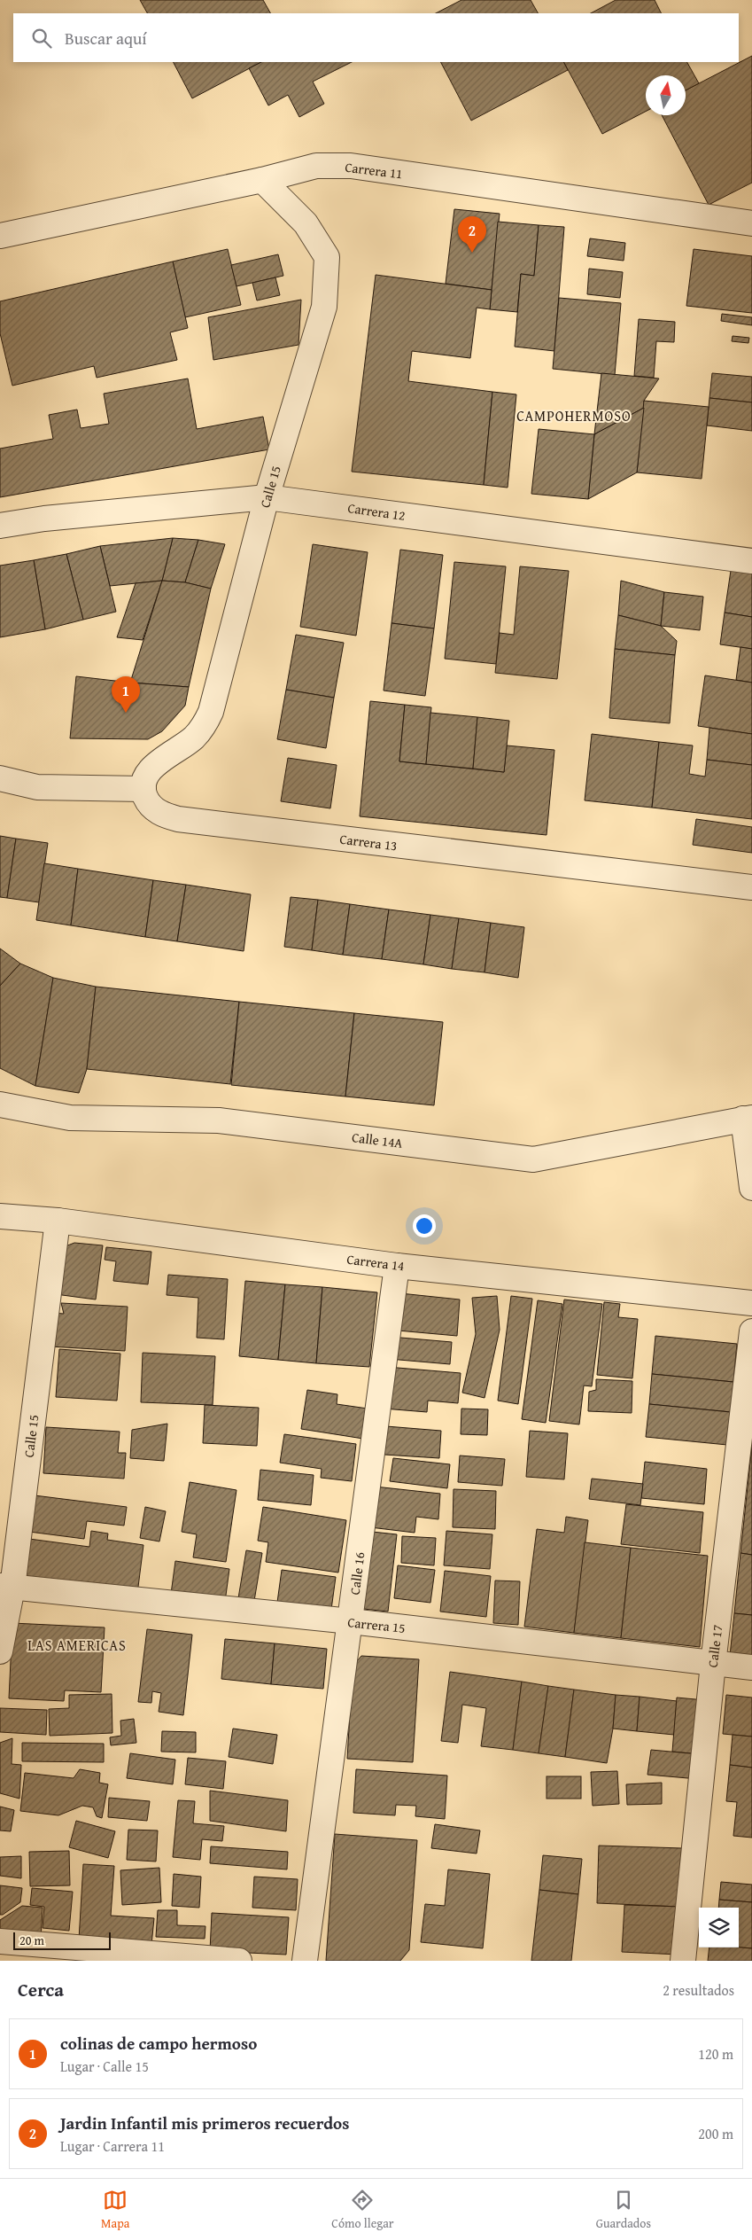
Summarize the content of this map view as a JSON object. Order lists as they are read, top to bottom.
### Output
{
  "streets": {
    "street": [
      "Carrera 11",
      "Calle 15",
      "Carrera 12",
      "Carrera 13",
      "Calle 14A",
      "Carrera 14",
      "Calle 16",
      "Carrera 15",
      "Calle 17"
    ]
  },
  "crossings": [
    ["Carrera 11", "Calle 15"],
    ["Calle 15", "Carrera 12"],
    ["Calle 15", "Carrera 13"],
    ["Calle 15", "Carrera 14"],
    ["Calle 15", "Carrera 15"],
    ["Carrera 14", "Calle 16"],
    ["Calle 16", "Carrera 15"],
    ["Carrera 15", "Calle 17"]
  ],
  "districts": ["CAMPOHERMOSO", "LAS AMERICAS"],
  "scale_bar": "20 m",
  "north": "top",
  "page": {
    "search": "Buscar aquí",
    "pins": ["2", "1"],
    "scale": "20 m",
    "heading": ["Cerca", "2 resultados"],
    "list": [
      {
        "mark": "1",
        "name": "colinas de campo hermoso",
        "note": "Lugar · Calle 15",
        "value": "120 m"
      },
      {
        "mark": "2",
        "name": "Jardin Infantil mis primeros recuerdos",
        "note": "Lugar · Carrera 11",
        "value": "200 m"
      }
    ],
    "nav": ["Mapa", "Cómo llegar", "Guardados"]
  }
}
